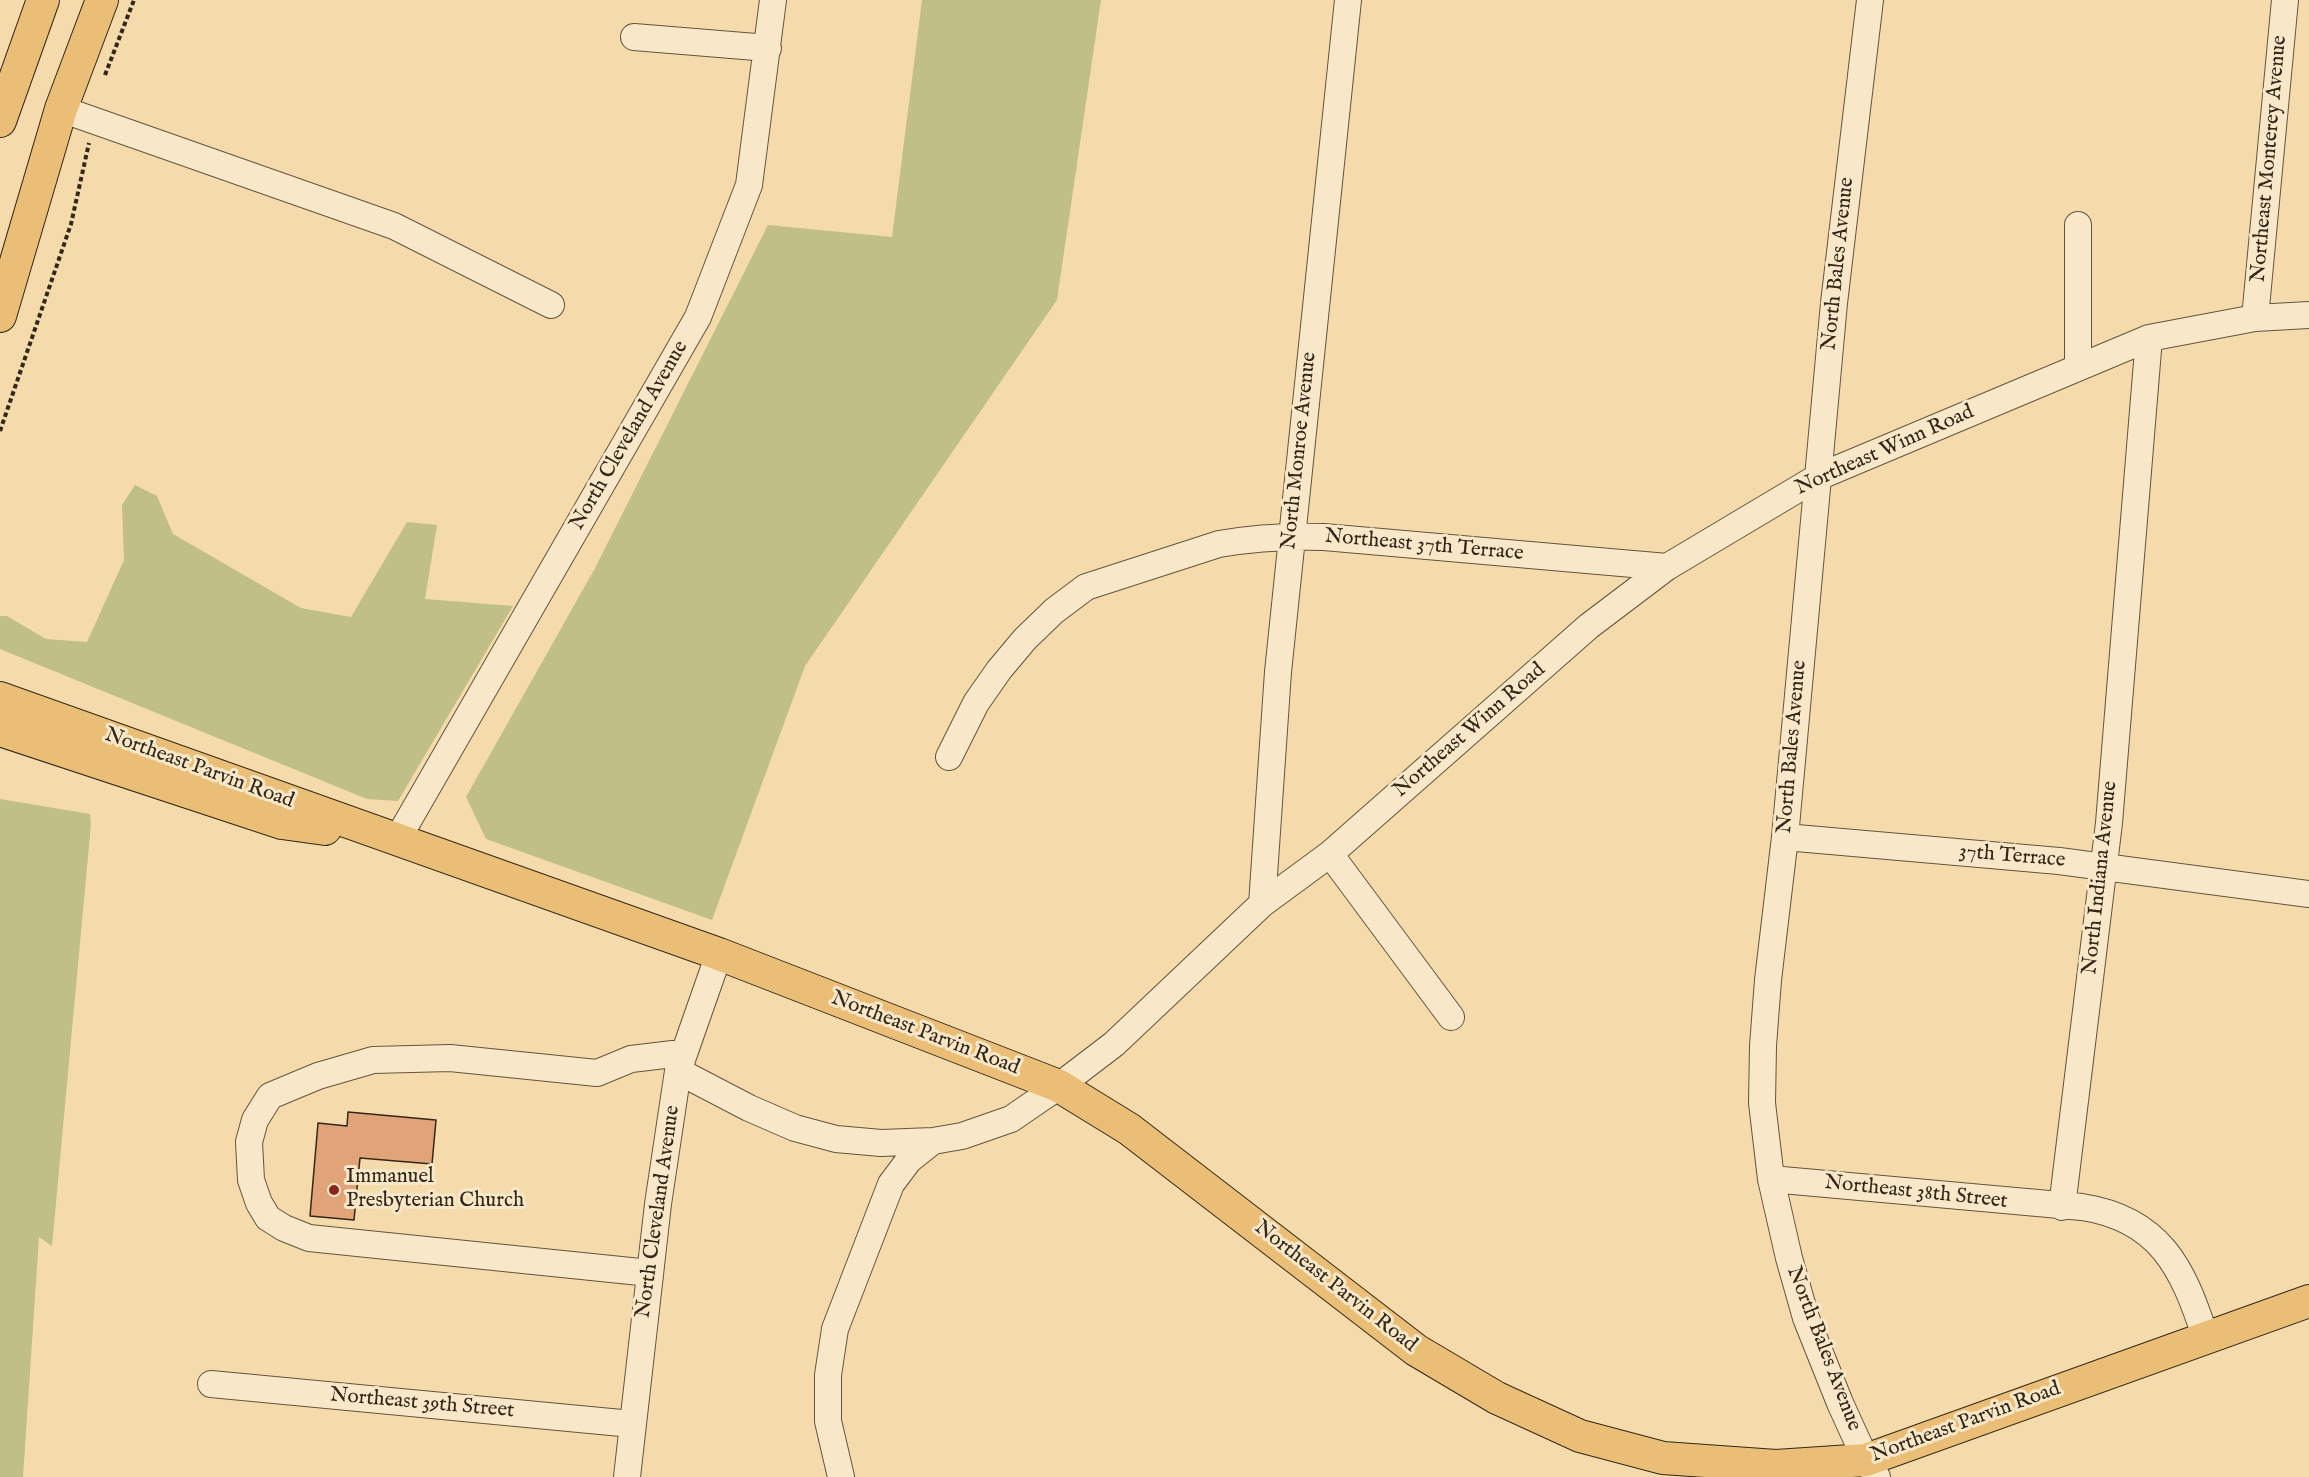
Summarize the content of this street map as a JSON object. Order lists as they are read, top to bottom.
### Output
{
  "streets": {
    "main road": ["Northeast Parvin Road"],
    "street": [
      "Northeast Monterey Avenue",
      "North Bales Avenue",
      "North Cleveland Avenue",
      "North Monroe Avenue",
      "Northeast Winn Road",
      "Northeast 37th Terrace",
      "37th Terrace",
      "North Indiana Avenue",
      "Northeast 38th Street",
      "Northeast 39th Street"
    ]
  },
  "crossings": [
    ["Northeast Monterey Avenue", "Northeast Winn Road"],
    ["North Bales Avenue", "Northeast Winn Road"],
    ["North Bales Avenue", "Northeast Parvin Road"],
    ["North Bales Avenue", "37th Terrace"],
    ["North Bales Avenue", "Northeast 38th Street"],
    ["North Cleveland Avenue", "Northeast Winn Road"],
    ["North Cleveland Avenue", "Northeast Parvin Road"],
    ["North Cleveland Avenue", "Northeast 39th Street"],
    ["North Monroe Avenue", "Northeast Winn Road"],
    ["North Monroe Avenue", "Northeast 37th Terrace"],
    ["Northeast Winn Road", "Northeast 37th Terrace"],
    ["Northeast Winn Road", "Northeast Parvin Road"],
    ["Northeast Winn Road", "North Indiana Avenue"],
    ["37th Terrace", "North Indiana Avenue"],
    ["North Indiana Avenue", "Northeast 38th Street"]
  ],
  "places": ["Immanuel Presbyterian Church"]
}
